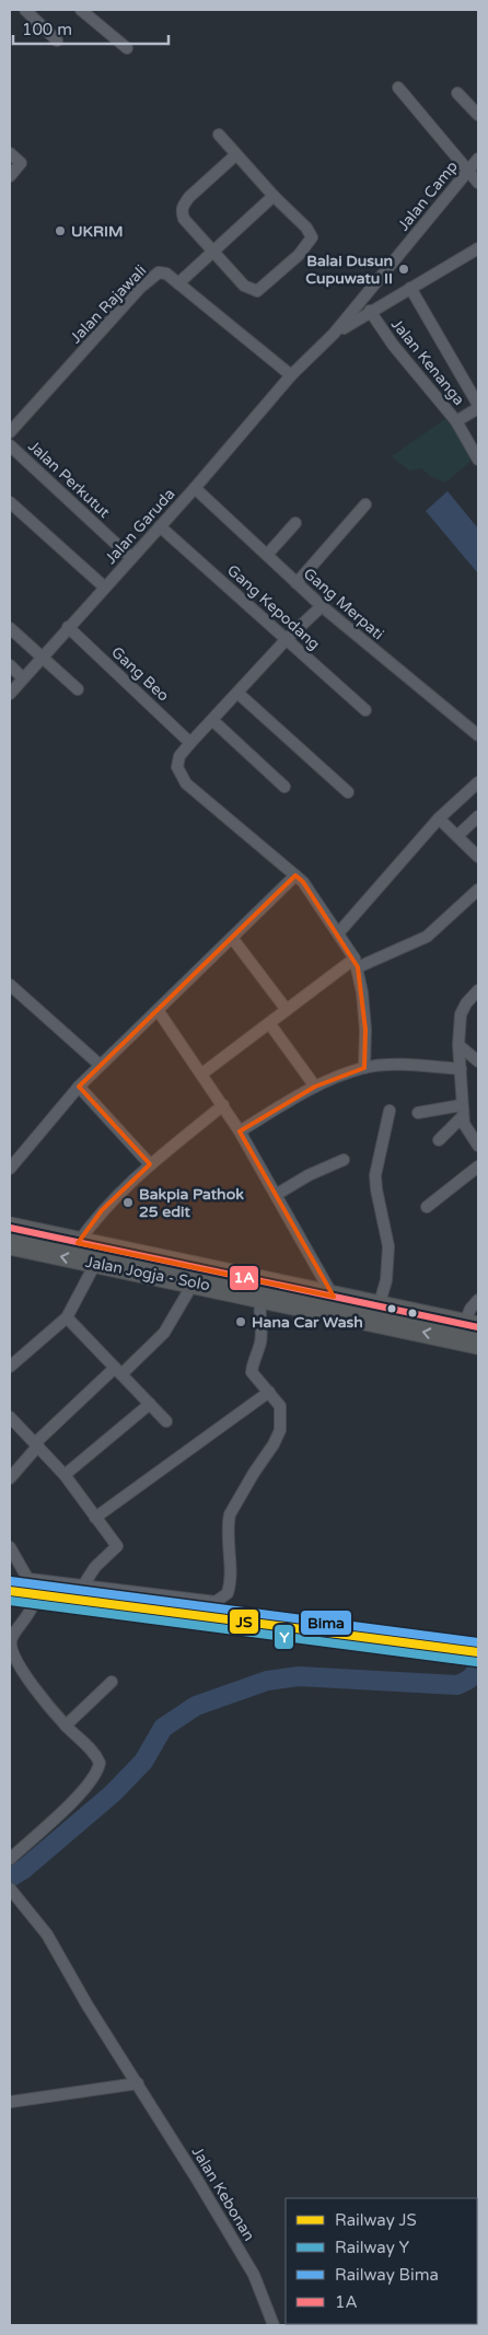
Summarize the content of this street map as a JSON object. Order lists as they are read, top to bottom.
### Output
{
  "streets": {
    "highway": ["Jalan Jogja - Solo"],
    "street": [
      "Jalan Camp",
      "Jalan Rajawali",
      "Jalan Kenanga",
      "Jalan Perkutut",
      "Jalan Garuda",
      "Gang Merpati",
      "Gang Kepodang",
      "Gang Beo",
      "Jalan Kebonan"
    ]
  },
  "crossings": [
    ["Jalan Camp", "Jalan Rajawali"],
    ["Jalan Camp", "Jalan Garuda"],
    ["Jalan Rajawali", "Jalan Garuda"],
    ["Jalan Perkutut", "Jalan Garuda"],
    ["Jalan Garuda", "Gang Merpati"],
    ["Jalan Garuda", "Gang Kepodang"],
    ["Jalan Garuda", "Gang Beo"]
  ],
  "places": [
    "UKRIM",
    "Balai Dusun Cupuwatu II",
    "Bakpia Pathok 25 edit",
    "Hana Car Wash"
  ],
  "lines": [
    "transit line 1A",
    "rail line Bima",
    "rail line JS",
    "rail line Y"
  ],
  "legend": [
    "Railway JS",
    "Railway Y",
    "Railway Bima",
    "1A"
  ],
  "scale_bar": "100 m"
}
